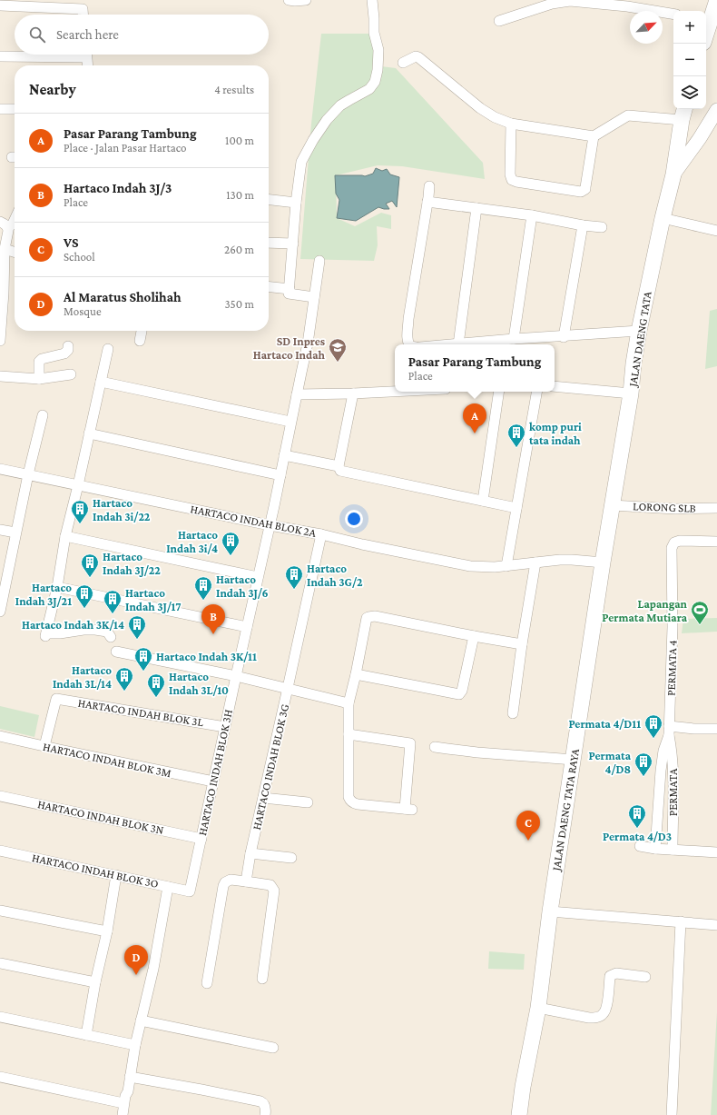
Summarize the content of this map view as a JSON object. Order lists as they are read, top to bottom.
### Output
{
  "streets": {
    "main road": ["JALAN DAENG TATA", "JALAN DAENG TATA RAYA"],
    "street": [
      "LORONG SLB",
      "HARTACO INDAH BLOK 2A",
      "PERMATA 4",
      "HARTACO INDAH BLOK 3L",
      "HARTACO INDAH BLOK 3M",
      "HARTACO INDAH BLOK 3G",
      "HARTACO INDAH BLOK 3H",
      "PERMATA",
      "HARTACO INDAH BLOK 3N",
      "HARTACO INDAH BLOK 3O"
    ]
  },
  "crossings": [
    ["JALAN DAENG TATA", "LORONG SLB"],
    ["JALAN DAENG TATA", "JALAN DAENG TATA RAYA"],
    ["LORONG SLB", "JALAN DAENG TATA RAYA"],
    ["HARTACO INDAH BLOK 2A", "HARTACO INDAH BLOK 3G"],
    ["HARTACO INDAH BLOK 2A", "HARTACO INDAH BLOK 3H"],
    ["HARTACO INDAH BLOK 2A", "JALAN DAENG TATA RAYA"],
    ["PERMATA 4", "PERMATA"],
    ["HARTACO INDAH BLOK 3L", "HARTACO INDAH BLOK 3M"],
    ["HARTACO INDAH BLOK 3L", "HARTACO INDAH BLOK 3H"],
    ["HARTACO INDAH BLOK 3M", "HARTACO INDAH BLOK 3H"],
    ["HARTACO INDAH BLOK 3H", "HARTACO INDAH BLOK 3N"],
    ["HARTACO INDAH BLOK 3H", "HARTACO INDAH BLOK 3O"]
  ],
  "places": {
    "school or university": ["SD Inpres Hartaco Indah"],
    "building": [
      "komp puri tata indah",
      "Hartaco Indah 3i/22",
      "Hartaco Indah 3i/4",
      "Hartaco Indah 3J/22",
      "Hartaco Indah 3G/2",
      "Hartaco Indah 3J/6",
      "Hartaco Indah 3J/21",
      "Hartaco Indah 3J/17",
      "Hartaco Indah 3K/14",
      "Hartaco Indah 3K/11",
      "Hartaco Indah 3L/14",
      "Hartaco Indah 3L/10",
      "Permata 4/D11",
      "Permata 4/D8",
      "Permata 4/D3"
    ],
    "sports": ["Lapangan Permata Mutiara"]
  },
  "north": "top right",
  "page": {
    "map_buttons": ["+", "−"],
    "search": "Search here",
    "heading": ["Nearby", "4 results"],
    "list": [
      {
        "mark": "A",
        "name": "Pasar Parang Tambung",
        "note": "Place · Jalan Pasar Hartaco",
        "value": "100 m"
      },
      {
        "mark": "B",
        "name": "Hartaco Indah 3J/3",
        "note": "Place",
        "value": "130 m"
      },
      {
        "mark": "C",
        "name": "VS",
        "note": "School",
        "value": "260 m"
      },
      {
        "mark": "D",
        "name": "Al Maratus Sholihah",
        "note": "Mosque",
        "value": "350 m"
      }
    ],
    "popup": ["Pasar Parang Tambung", "Place"],
    "pins": [
      "A",
      "B",
      "C",
      "D"
    ]
  }
}
